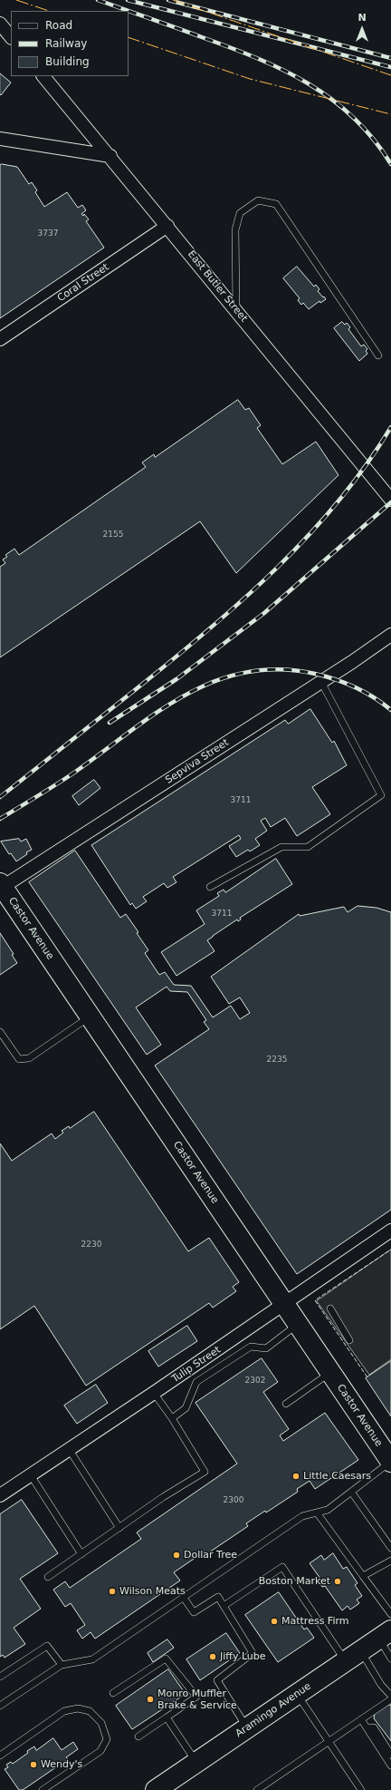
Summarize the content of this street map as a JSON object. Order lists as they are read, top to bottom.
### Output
{
  "streets": {
    "main road": ["Castor Avenue", "Aramingo Avenue"],
    "street": [
      "Coral Street",
      "East Butler Street",
      "Sepviva Street",
      "Tulip Street"
    ]
  },
  "crossings": [
    ["Coral Street", "East Butler Street"],
    ["Sepviva Street", "Castor Avenue"],
    ["Castor Avenue", "Tulip Street"]
  ],
  "places": [
    "Little Caesars",
    "Dollar Tree",
    "Boston Market",
    "Wilson Meats",
    "Mattress Firm",
    "Jiffy Lube",
    "Monro Muffler Brake & Service",
    "Wendy's"
  ],
  "house_numbers": [
    "3737",
    "2155",
    "3711",
    "3711",
    "2235",
    "2230",
    "2302",
    "2300"
  ],
  "legend": ["Road", "Railway", "Building"],
  "north": "top"
}
